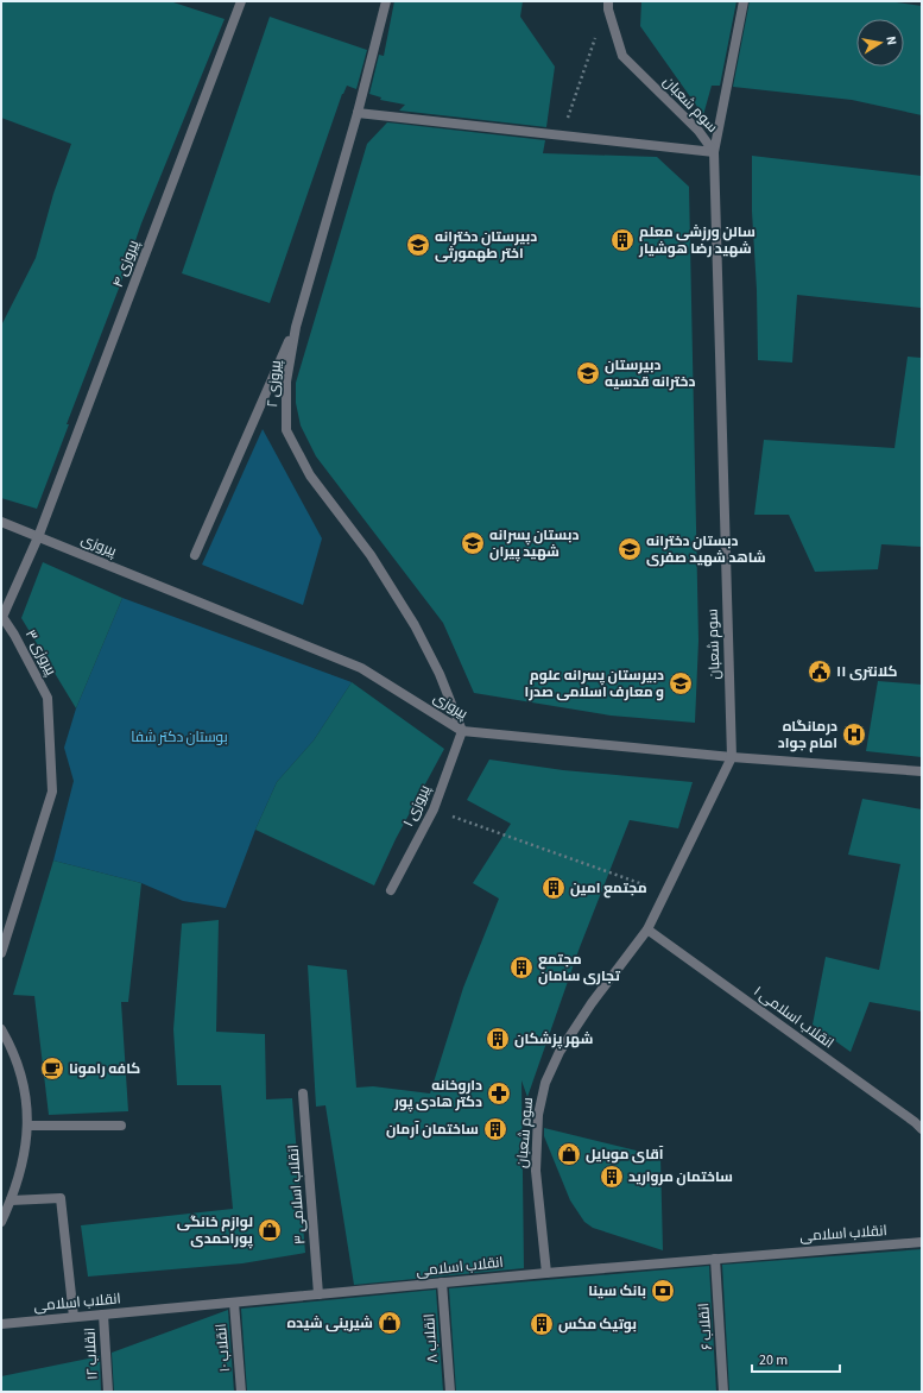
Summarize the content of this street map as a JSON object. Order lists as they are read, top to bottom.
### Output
{
  "streets": {
    "street": [
      "سوم شعبان",
      "پیروزی ۴",
      "پیروزی ۲",
      "پیروزی",
      "پیروزی ۳",
      "پیروزی ۱",
      "انقلاب اسلامی ۱",
      "انقلاب اسلامی ۳",
      "انقلاب اسلامی",
      "انقلاب ۶",
      "انقلاب ۸",
      "انقلاب ۱۰",
      "انقلاب ۱۲"
    ]
  },
  "crossings": [
    ["سوم شعبان", "پیروزی"],
    ["سوم شعبان", "انقلاب اسلامی ۱"],
    ["سوم شعبان", "انقلاب اسلامی"],
    ["پیروزی ۴", "پیروزی"],
    ["پیروزی ۴", "پیروزی ۳"],
    ["پیروزی ۲", "پیروزی"],
    ["پیروزی ۲", "پیروزی ۱"],
    ["پیروزی", "پیروزی ۳"],
    ["پیروزی", "پیروزی ۱"],
    ["انقلاب اسلامی ۳", "انقلاب اسلامی"],
    ["انقلاب اسلامی", "انقلاب ۶"],
    ["انقلاب اسلامی", "انقلاب ۸"],
    ["انقلاب اسلامی", "انقلاب ۱۰"],
    ["انقلاب اسلامی", "انقلاب ۱۲"]
  ],
  "parks": ["بوستان دکتر شفا"],
  "places": {
    "building": [
      "سالن ورزشی معلم شهید رضا هوشیار",
      "مجتمع امین",
      "مجتمع تجاری سامان",
      "شهر پزشکان",
      "ساختمان آرمان",
      "ساختمان مروارید",
      "بوتیک مکس"
    ],
    "school or university": [
      "دبیرستان دخترانه اختر طهمورثی",
      "دبیرستان دخترانه قدسیه",
      "دبستان پسرانه شهید پیران",
      "دبستان دخترانه شاهد شهید صفری",
      "دبیرستان پسرانه علوم و معارف اسلامی صدرا"
    ],
    "public building": ["کلانتری ۱۱"],
    "hospital": ["درمانگاه امام جواد"],
    "cafe": ["کافه رامونا"],
    "pharmacy": ["داروخانه دکتر هادی پور"],
    "shop": ["آقای موبایل", "لوازم خانگی پوراحمدی", "شیرینی شیده"],
    "bank": ["بانک سینا"]
  },
  "scale_bar": "20 m",
  "north": "right"
}
